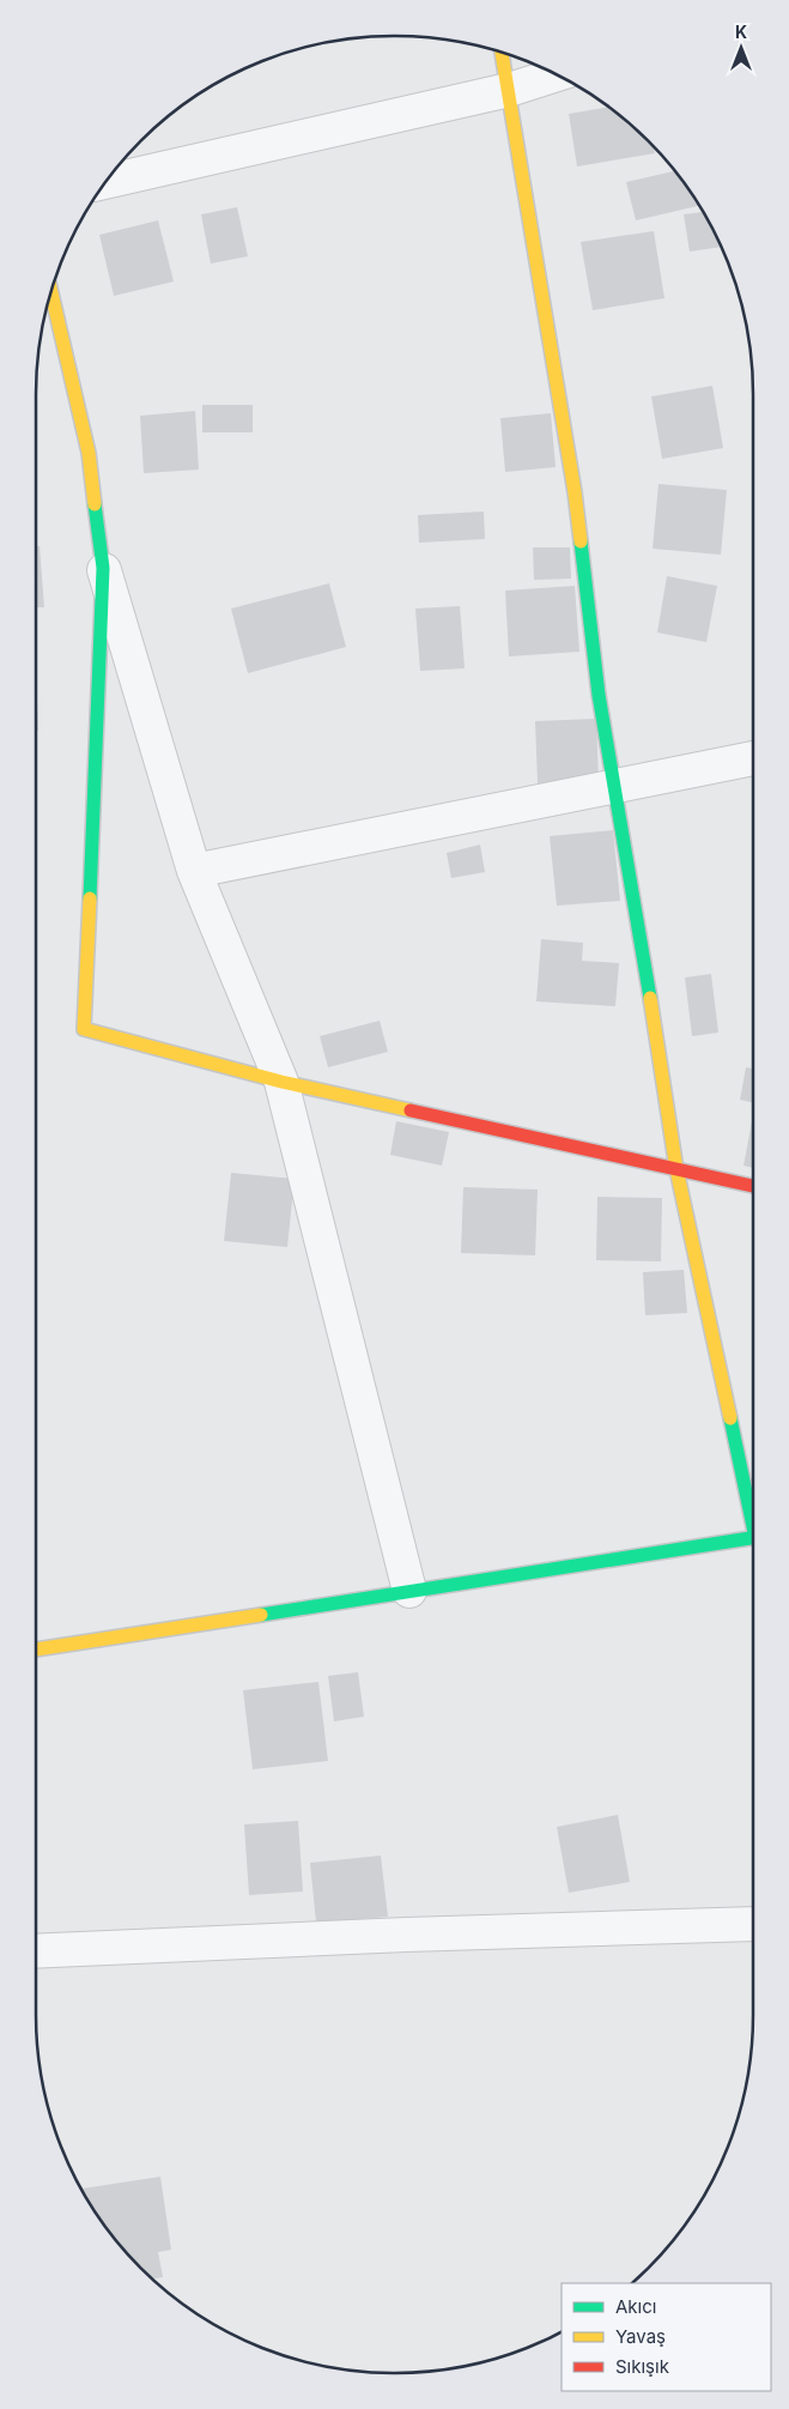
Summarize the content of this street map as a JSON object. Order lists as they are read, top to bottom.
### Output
{
  "legend": ["Akıcı", "Yavaş", "Sıkışık"],
  "north": "top"
}
